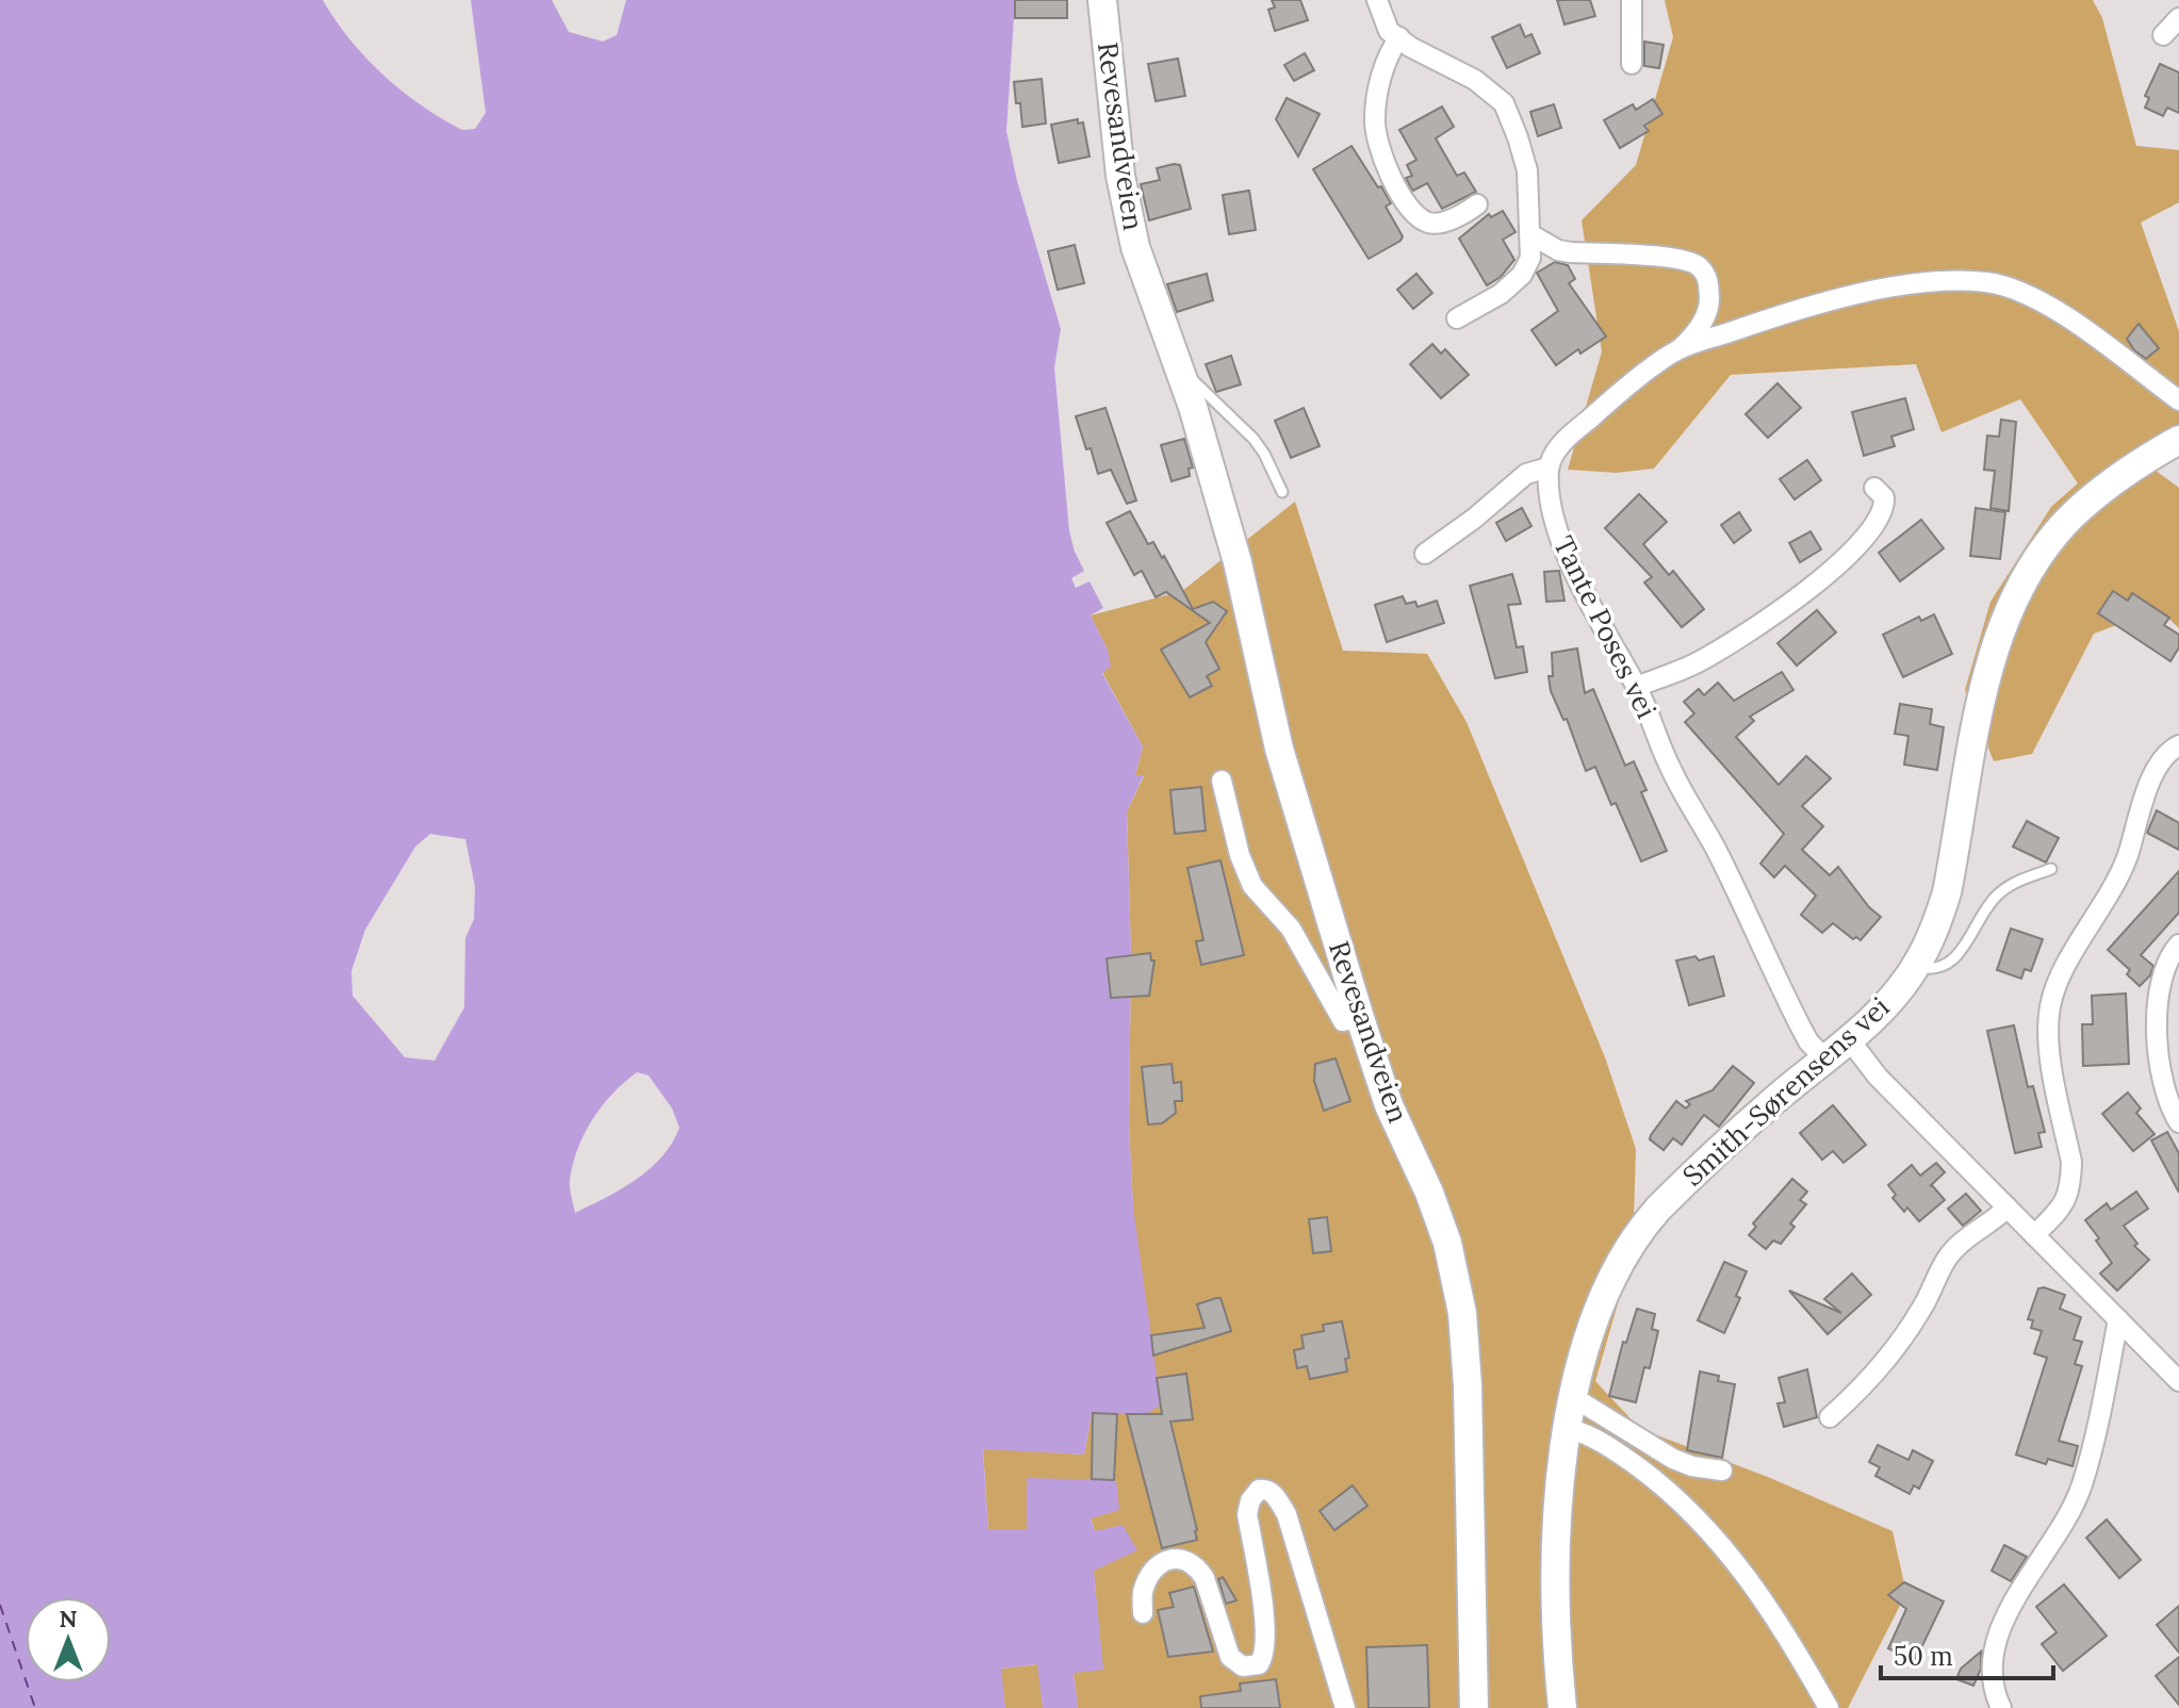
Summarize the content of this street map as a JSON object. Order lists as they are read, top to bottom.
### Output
{
  "streets": {
    "main road": ["Revesandveien", "Smith-Sørensens vei"],
    "street": ["Tante Poses vei"]
  },
  "crossings": [
    ["Tante Poses vei", "Smith-Sørensens vei"]
  ],
  "scale_bar": "50 m",
  "north": "top"
}
